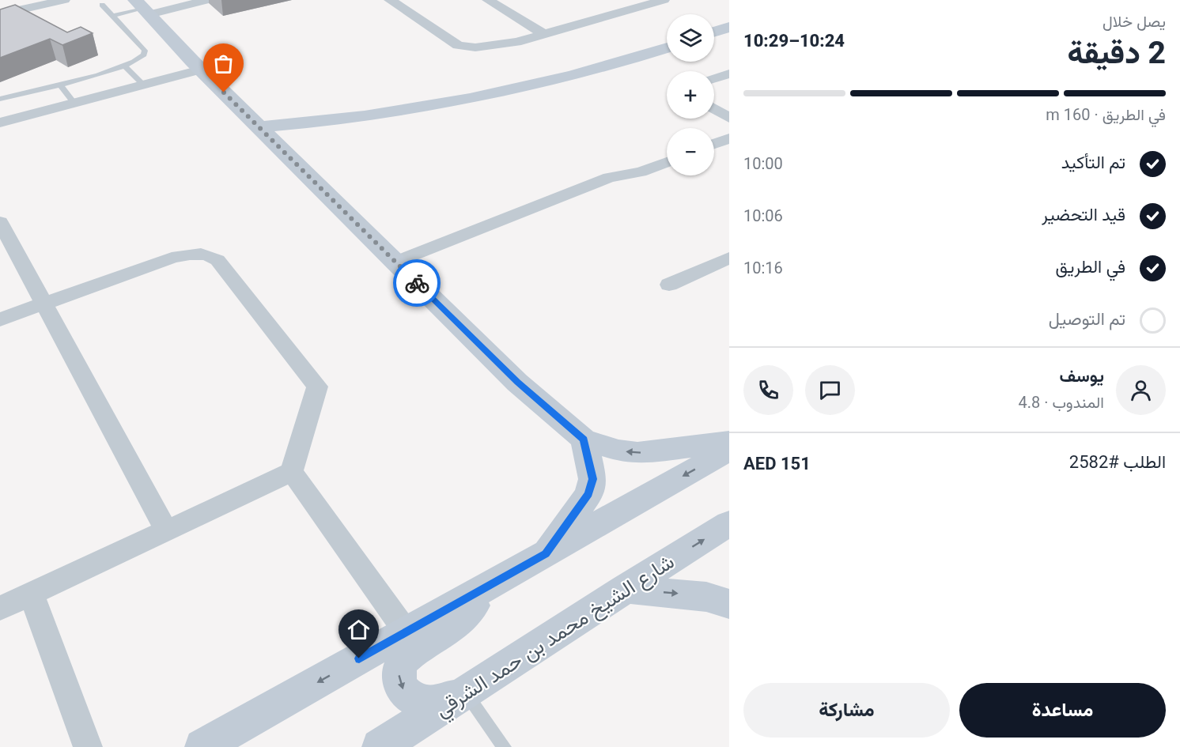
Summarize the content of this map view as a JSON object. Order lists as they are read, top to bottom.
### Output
{
  "streets": {
    "street": ["شارع الشيخ محمد بن حمد الشرقي"]
  },
  "page": {
    "heading": ["2 دقيقة", "يصل خلال", "10:24–10:29"],
    "panel": [
      "يوسف",
      "المندوب · 4.8",
      "الطلب #2582",
      "AED 151"
    ],
    "map_buttons": ["+", "−"],
    "bar": "في الطريق · 160 m",
    "list": [
      ["تم التأكيد", "10:00"],
      ["قيد التحضير", "10:06"],
      ["في الطريق", "10:16"],
      "تم التوصيل"
    ],
    "buttons": ["مساعدة", "مشاركة"]
  }
}
